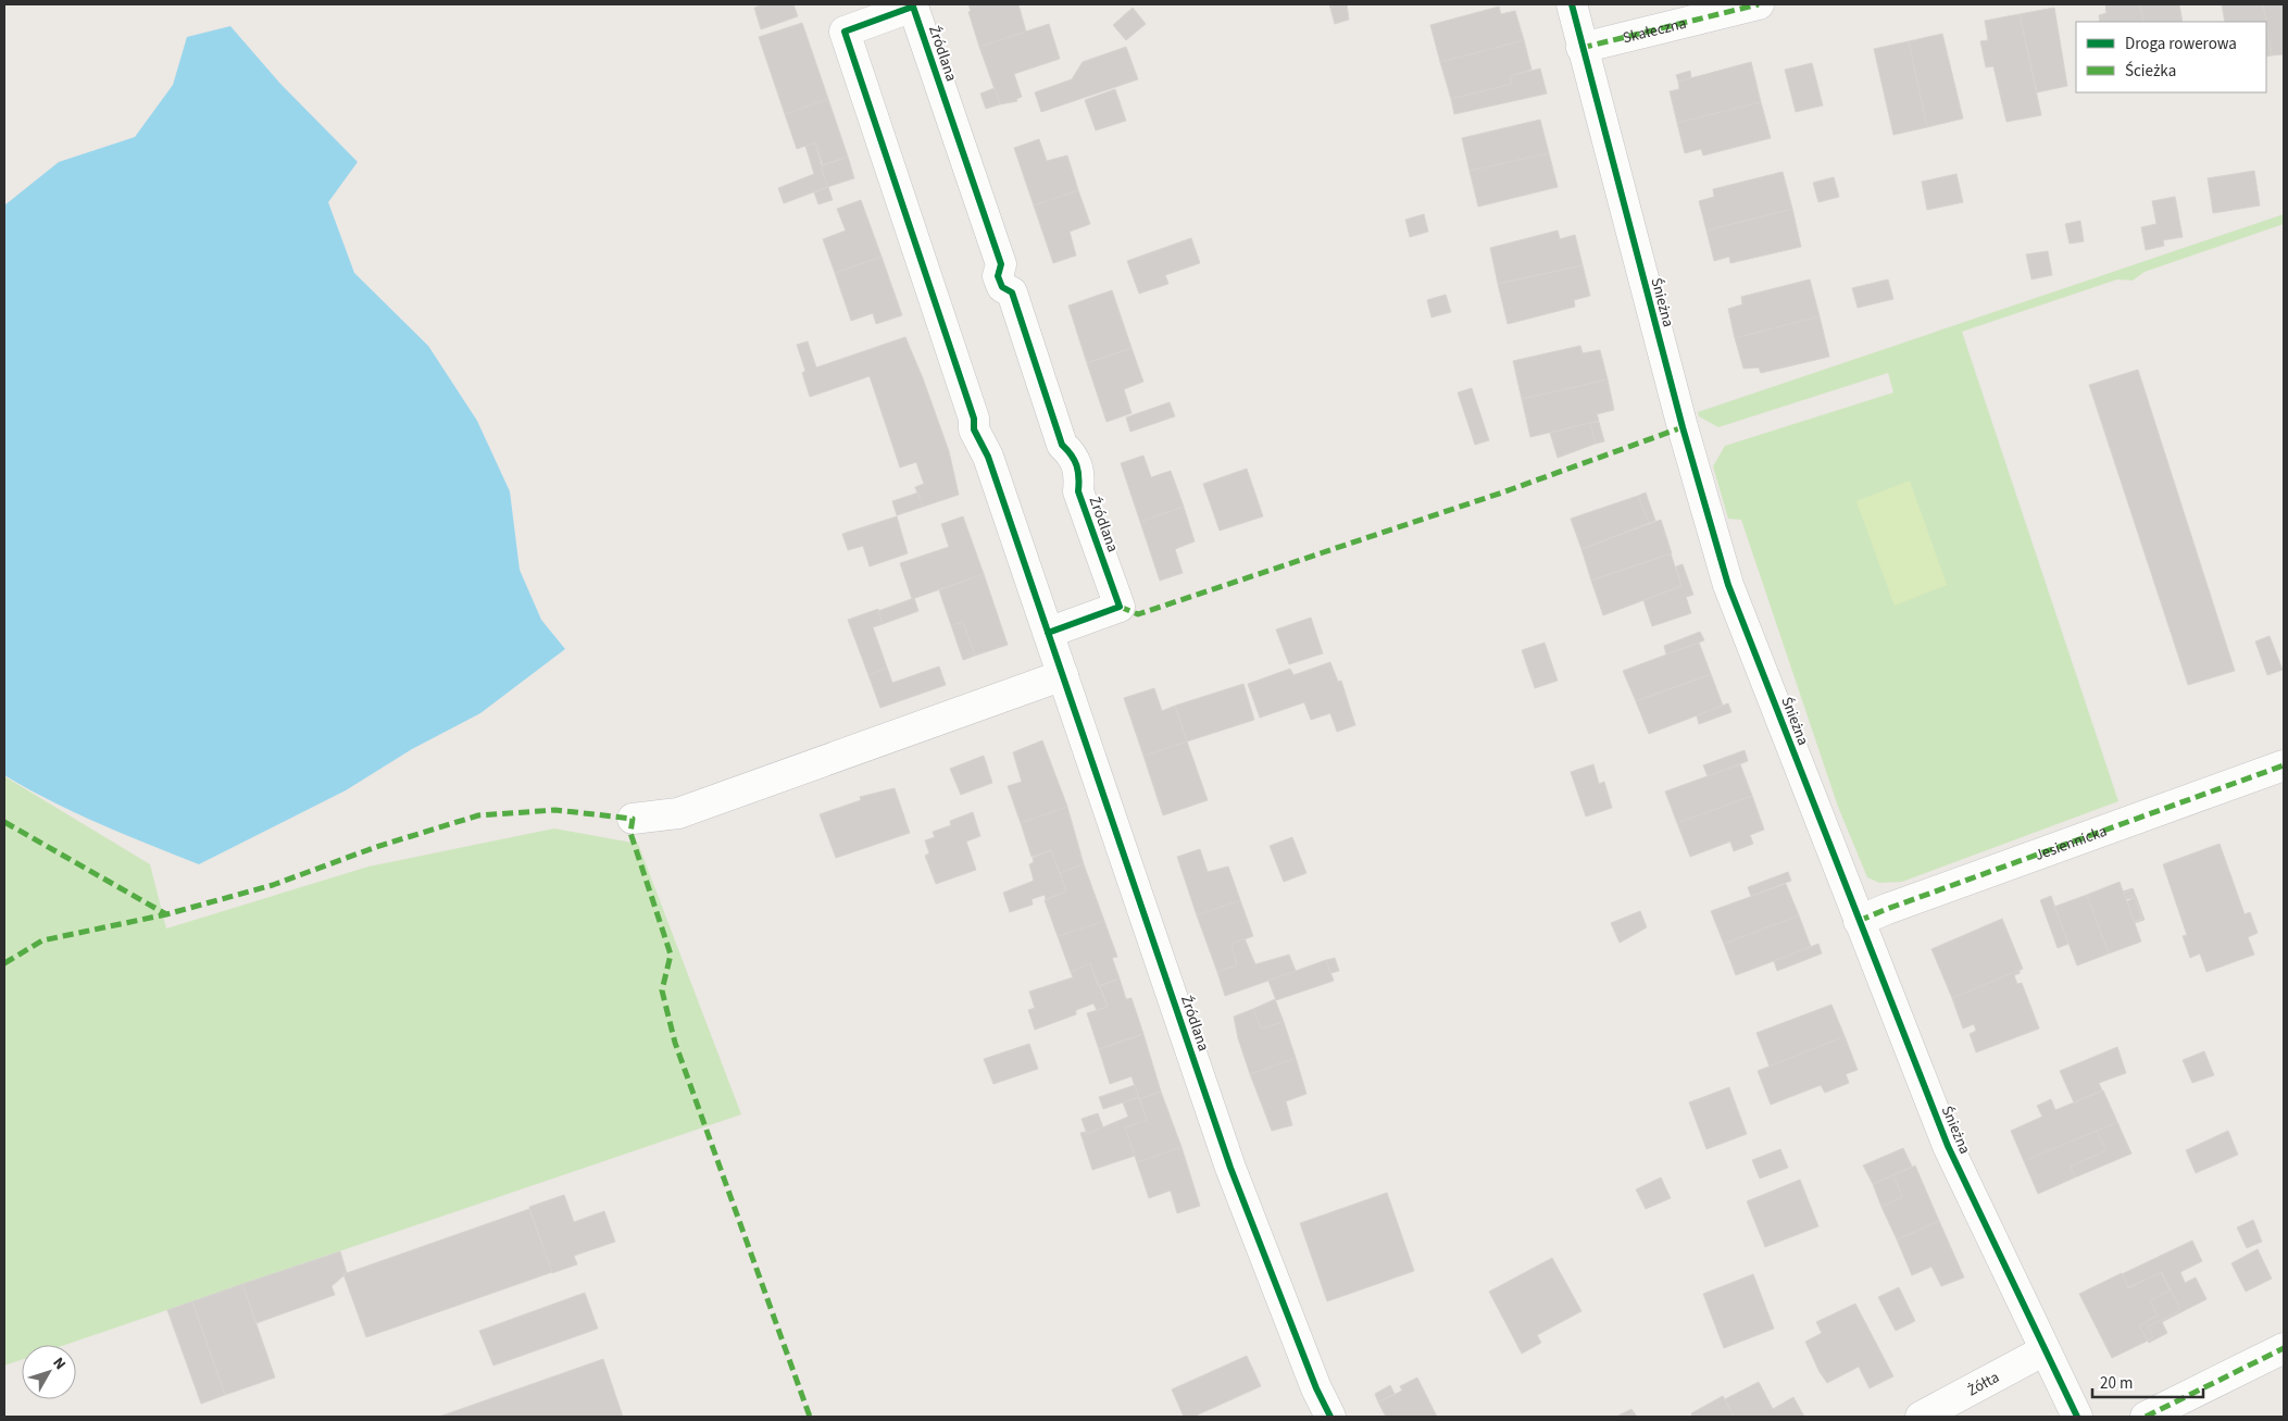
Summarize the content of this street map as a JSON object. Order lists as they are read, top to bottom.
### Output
{
  "streets": {
    "street": [
      "Skałeczna",
      "Źródlana",
      "Śnieżna",
      "Jesiennicka",
      "Żółta"
    ]
  },
  "crossings": [
    ["Skałeczna", "Śnieżna"],
    ["Śnieżna", "Jesiennicka"],
    ["Śnieżna", "Żółta"]
  ],
  "legend": ["Droga rowerowa", "Ścieżka"],
  "scale_bar": "20 m",
  "north": "top right"
}
